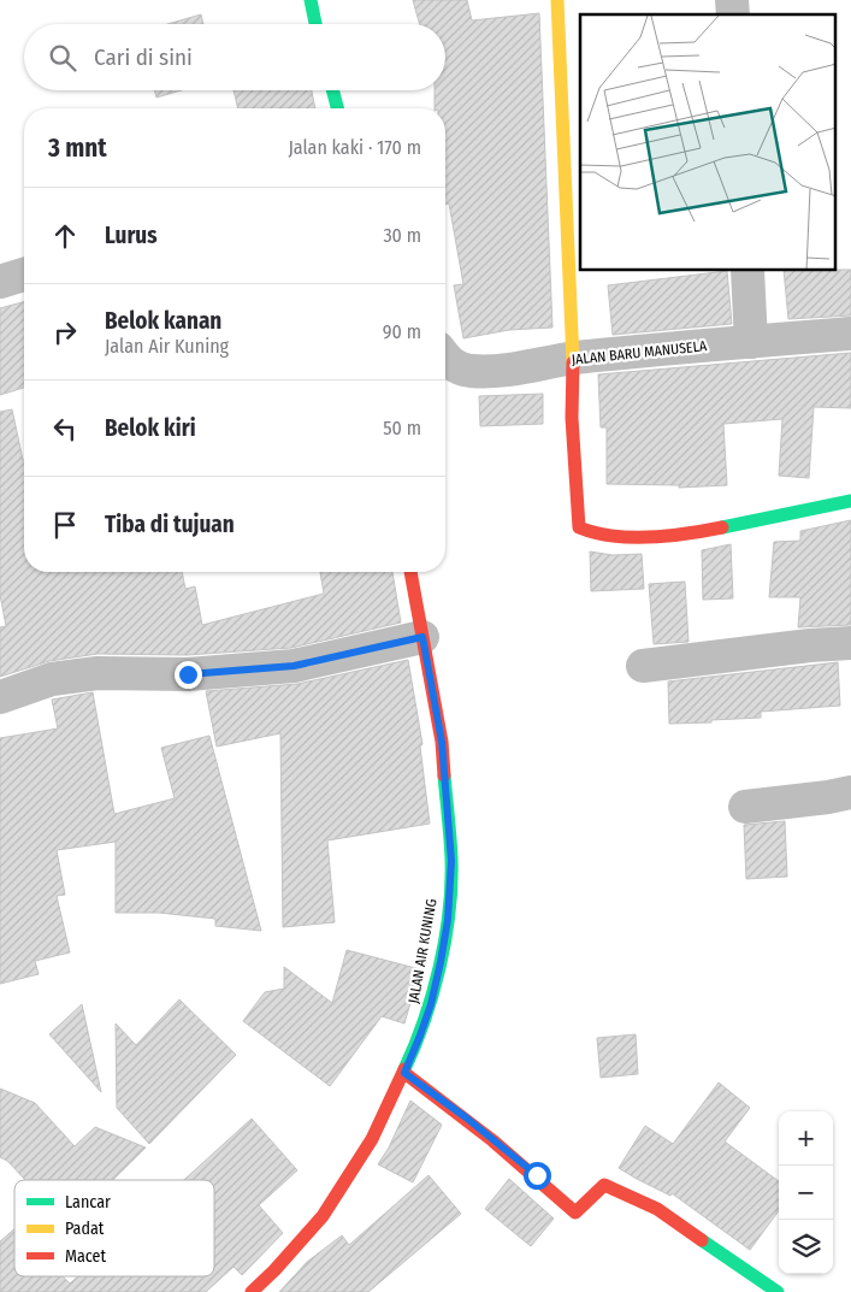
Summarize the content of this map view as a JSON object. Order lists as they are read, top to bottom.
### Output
{
  "streets": {
    "street": ["JALAN BARU MANUSELA", "JALAN AIR KUNING"]
  },
  "legend": ["Lancar", "Padat", "Macet"],
  "page": {
    "search": "Cari di sini",
    "heading": ["3 mnt", "Jalan kaki · 170 m"],
    "list": [
      ["Lurus", "30 m"],
      ["Belok kanan", "Jalan Air Kuning", "90 m"],
      ["Belok kiri", "50 m"],
      "Tiba di tujuan"
    ],
    "map_buttons": ["+", "−"]
  }
}
